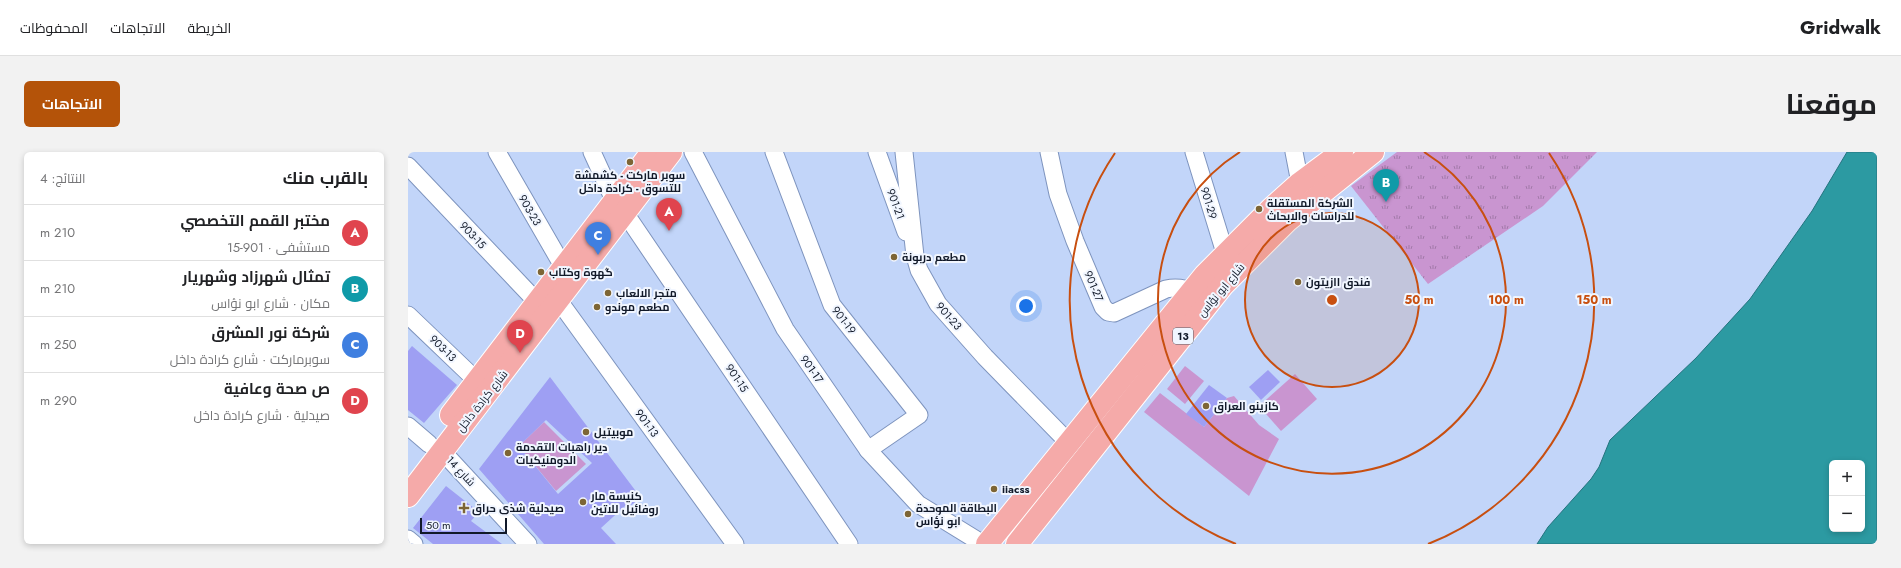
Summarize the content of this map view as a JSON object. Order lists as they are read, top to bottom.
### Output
{
  "streets": {
    "main road": ["شارع ابو نؤاس", "13", "شارع كرادة داخل"],
    "street": [
      "901-29",
      "901-21",
      "903-23",
      "903-15",
      "901-27",
      "901-23",
      "901-19",
      "903-13",
      "901-17",
      "901-15",
      "901-13",
      "شارع 14"
    ]
  },
  "crossings": [
    ["901-29", "شارع ابو نؤاس"],
    ["901-21", "901-23"],
    ["903-23", "شارع كرادة داخل"],
    ["903-15", "شارع كرادة داخل"],
    ["903-15", "901-13"],
    ["901-27", "شارع ابو نؤاس"],
    ["شارع ابو نؤاس", "901-23"],
    ["901-19", "901-17"],
    ["903-13", "شارع كرادة داخل"],
    ["901-15", "شارع كرادة داخل"],
    ["شارع كرادة داخل", "901-13"],
    ["شارع كرادة داخل", "شارع 14"]
  ],
  "places": {
    "other": [
      "سوبر ماركت - كشمشة للتسوق - كرادة داخل",
      "الشركة المستقلة للدراسات والابحاث",
      "مطعم دربونة",
      "گهوة وكتاب",
      "فندق اازيتون",
      "متجر الالعاب",
      "مطعم موندو",
      "كازينو العراق",
      "موبيتيل",
      "دير راهبات التقدمة الدومنيكيات",
      "iiacss",
      "كنيسة مار روفائيل للاتين",
      "البطاقة الموحدة ابو نؤاس"
    ],
    "health": ["صيدلية شذى حراق"]
  },
  "scale_bar": "50 m",
  "page": {
    "header": "Gridwalk",
    "nav": ["الخريطة", "الاتجاهات", "المحفوظات"],
    "title": "موقعنا",
    "buttons": "الاتجاهات",
    "heading": ["بالقرب منك", "النتائج: 4"],
    "pins": [
      "B",
      "A",
      "C",
      "D"
    ],
    "list": [
      {
        "mark": "A",
        "name": "مختبر القمم التخصصي",
        "note": "مستشفى · 901-15",
        "value": "210 m"
      },
      {
        "mark": "B",
        "name": "تمثال شهرزاد وشهريار",
        "note": "مكان · شارع ابو نؤاس",
        "value": "210 m"
      },
      {
        "mark": "C",
        "name": "شركة نور المشرق",
        "note": "سوبرماركت · شارع كرادة داخل",
        "value": "250 m"
      },
      {
        "mark": "D",
        "name": "ص صحة وعافية",
        "note": "صيدلية · شارع كرادة داخل",
        "value": "290 m"
      }
    ],
    "map_buttons": ["+", "−"],
    "scale": "50 m"
  },
  "rings": ["50 m", "100 m", "150 m"]
}
